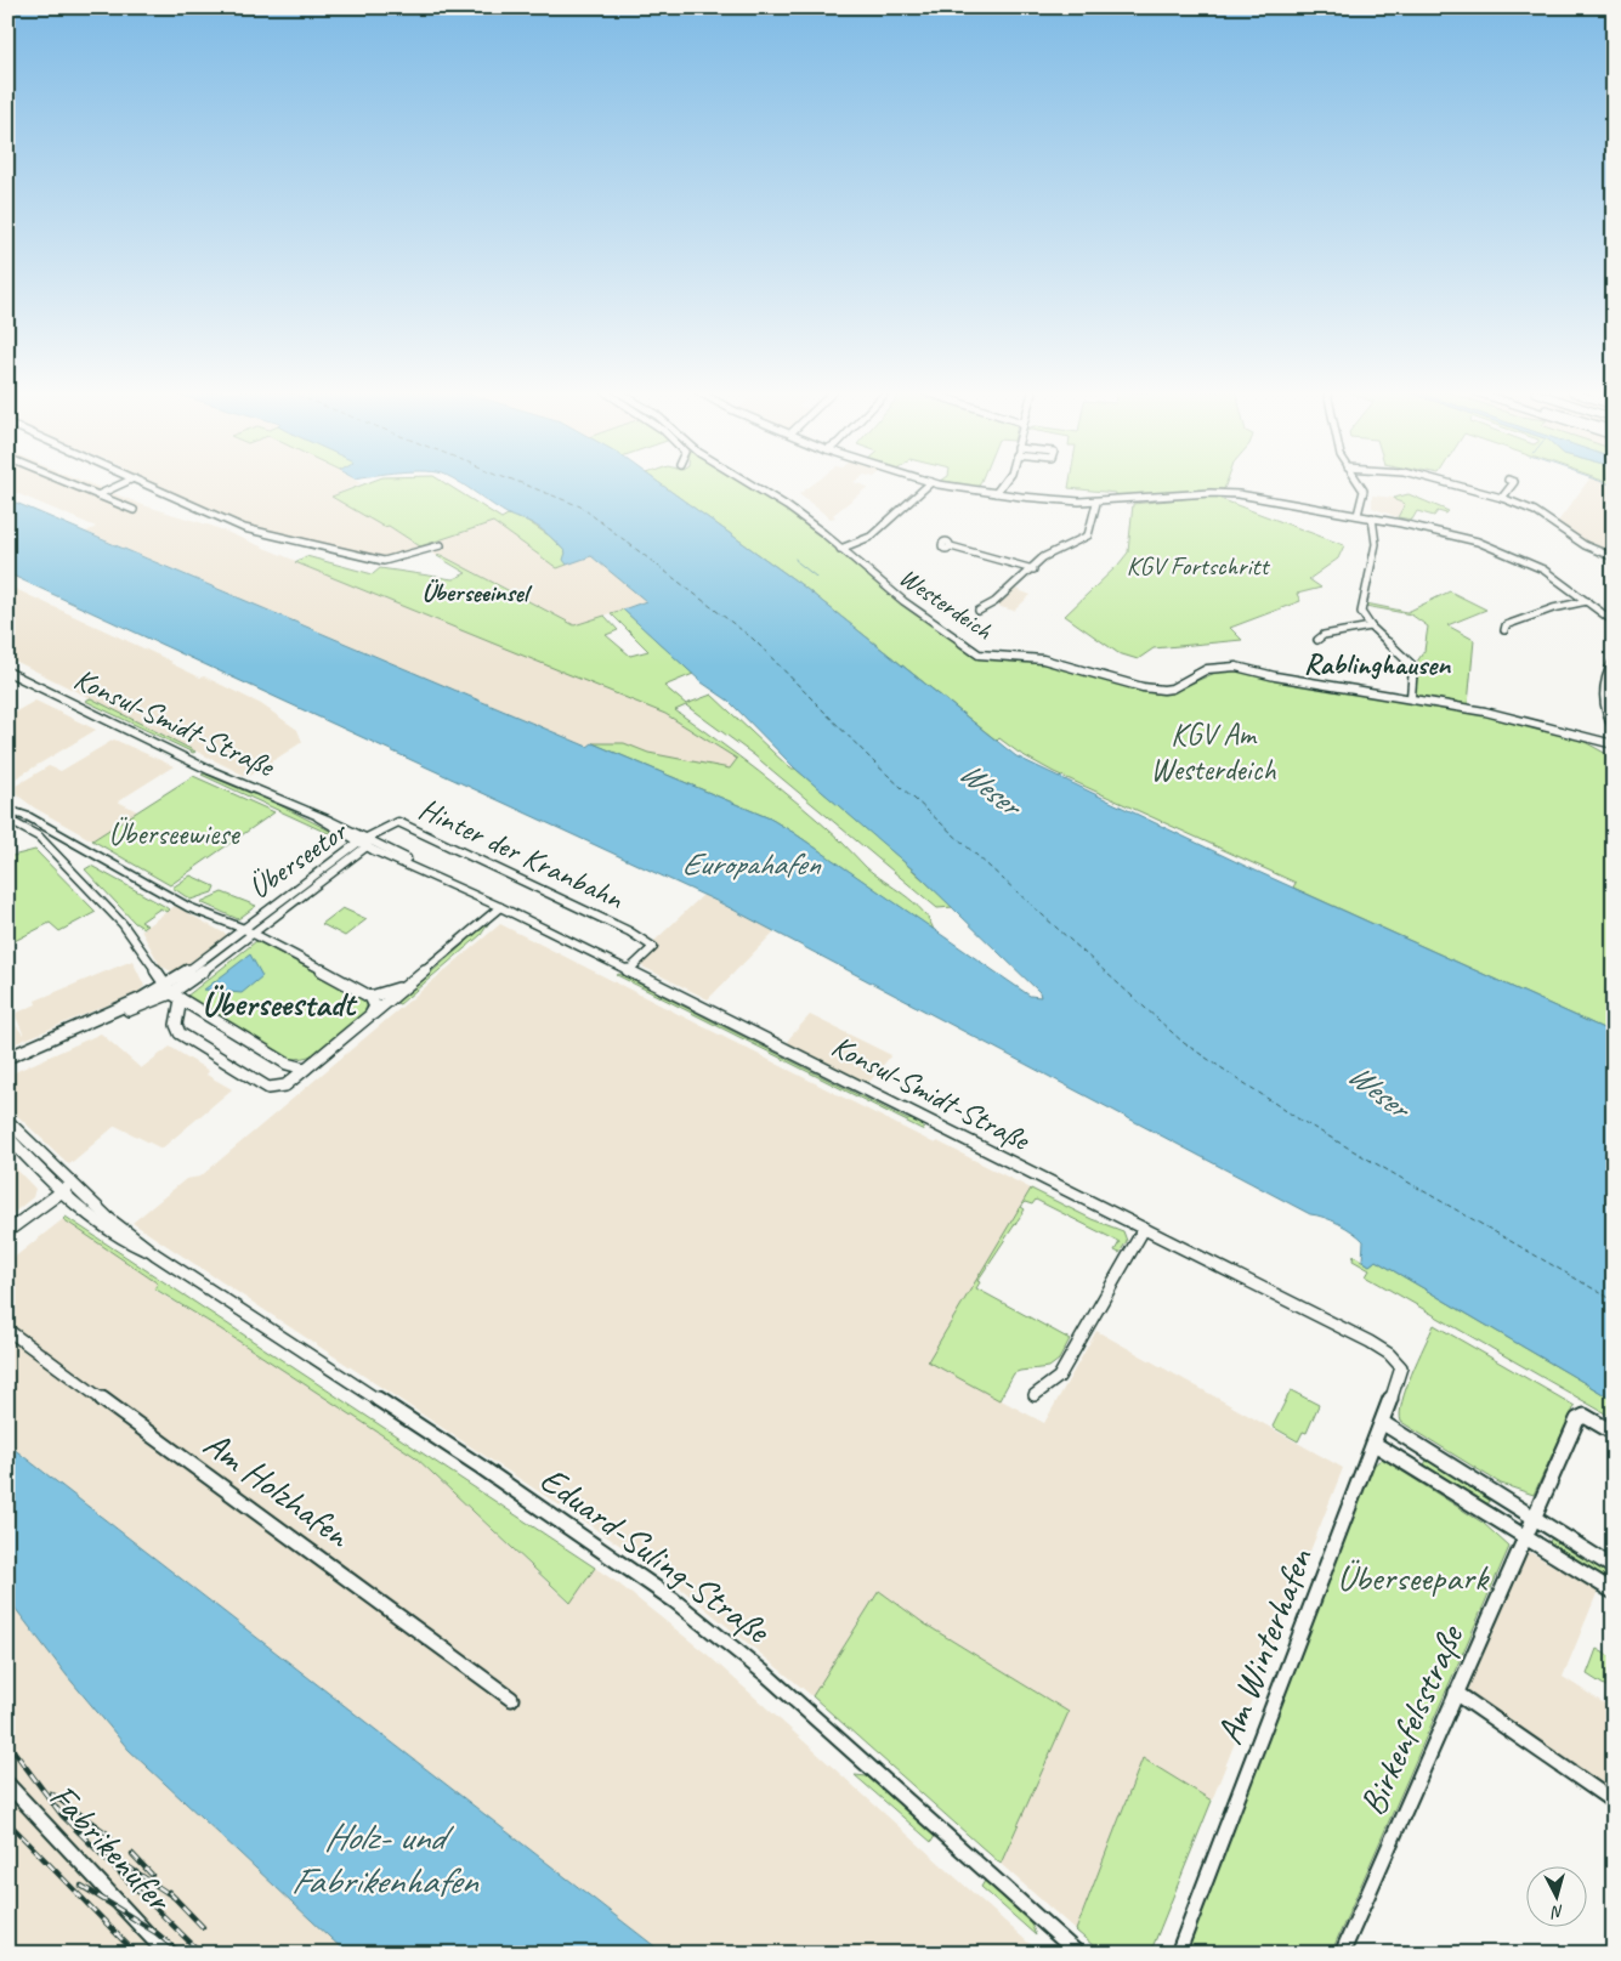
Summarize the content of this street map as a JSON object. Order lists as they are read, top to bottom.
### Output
{
  "streets": {
    "street": [
      "Westerdeich",
      "Konsul-Smidt-Straße",
      "Hinter der Kranbahn",
      "Überseetor",
      "Am Holzhafen",
      "Eduard-Suling-Straße",
      "Am Winterhafen",
      "Birkenfelsstraße",
      "Fabrikenufer"
    ]
  },
  "crossings": [
    ["Konsul-Smidt-Straße", "Hinter der Kranbahn"],
    ["Konsul-Smidt-Straße", "Überseetor"],
    ["Konsul-Smidt-Straße", "Am Winterhafen"],
    ["Hinter der Kranbahn", "Überseetor"]
  ],
  "districts": ["Überseeinsel", "Rablinghausen", "Überseestadt"],
  "water": ["Weser", "Europahafen", "Holz- und Fabrikenhafen"],
  "parks": [
    "KGV Fortschritt",
    "KGV Am Westerdeich",
    "Überseewiese",
    "Überseepark"
  ],
  "north": "bottom"
}
